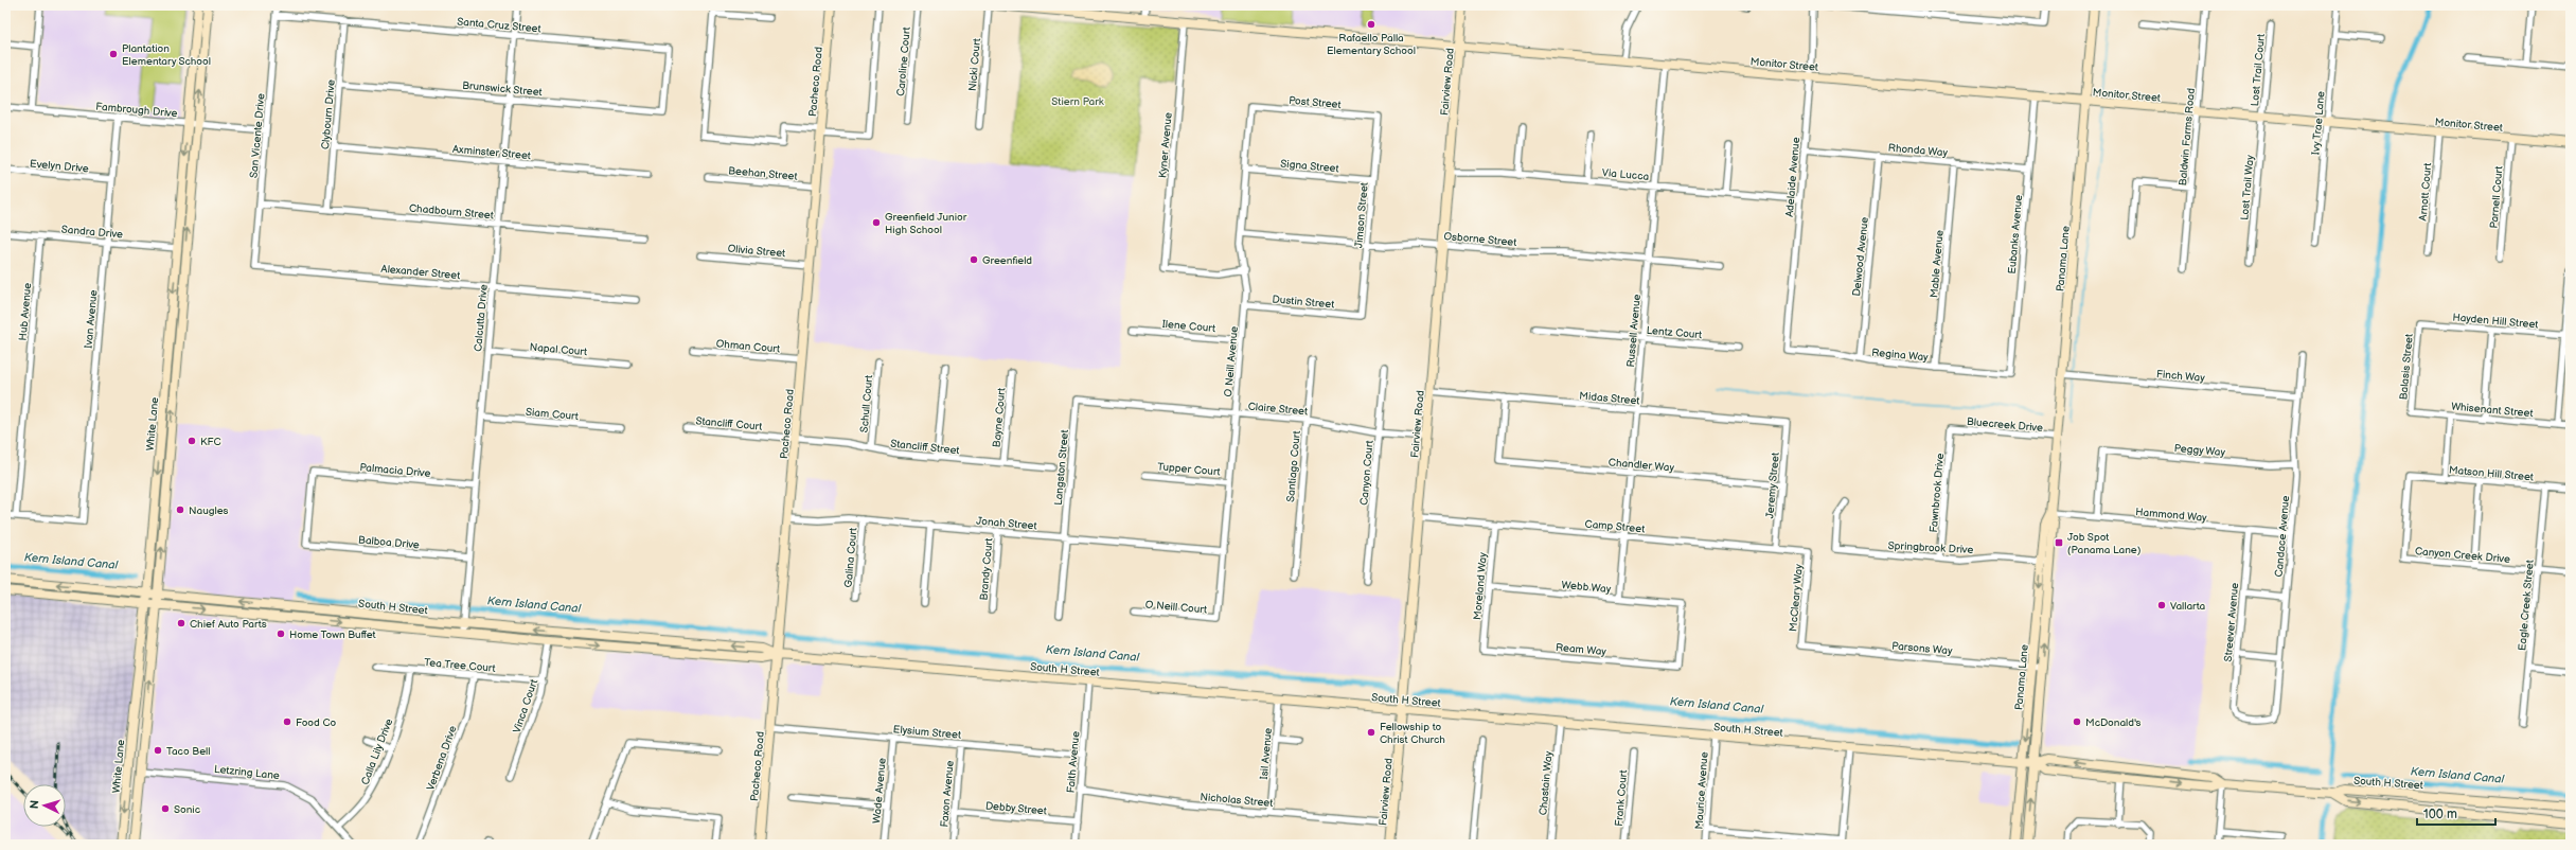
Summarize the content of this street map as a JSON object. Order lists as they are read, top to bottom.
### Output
{
  "streets": {
    "street": [
      "Santa Cruz Street",
      "Caroline Court",
      "Monitor Street",
      "Nicki Court",
      "Lost Trail Court",
      "Pacheco Road",
      "Fairview Road",
      "Brunswick Street",
      "Post Street",
      "Fambrough Drive",
      "Clybourn Drive",
      "Ivy Trae Lane",
      "San Vicente Drive",
      "Baldwin Farms Road",
      "Kyner Avenue",
      "Rhonda Way",
      "Axminster Street",
      "Evelyn Drive",
      "Signa Street",
      "Beehan Street",
      "Via Lucca",
      "Adelaide Avenue",
      "Lost Trail Way",
      "Arnott Court",
      "Parnell Court",
      "Chadbourn Street",
      "Jimson Street",
      "Sandra Drive",
      "Eubanks Avenue",
      "Osborne Street",
      "Olivia Street",
      "Delwood Avenue",
      "Panama Lane",
      "Mable Avenue",
      "Alexander Street",
      "Dustin Street",
      "Hub Avenue",
      "Calcutta Drive",
      "Ivan Avenue",
      "Hayden Hill Street",
      "Ilene Court",
      "Russell Avenue",
      "Lentz Court",
      "Ohman Court",
      "Napal Court",
      "Regina Way",
      "O Neill Avenue",
      "Balasis Street",
      "Finch Way",
      "Midas Street",
      "Schull Court",
      "Claire Street",
      "Whisenant Street",
      "Siam Court",
      "Bayne Court",
      "Stancliff Court",
      "White Lane",
      "Bluecreek Drive",
      "Stancliff Street",
      "Peggy Way",
      "Chandler Way",
      "Santiago Court",
      "Langston Street",
      "Tupper Court",
      "Palmacia Drive",
      "Canyon Court",
      "Matson Hill Street",
      "Jeremy Street",
      "Fawnbrook Drive",
      "Hammond Way",
      "Jonah Street",
      "Camp Street",
      "Candace Avenue",
      "Balboa Drive",
      "Springbrook Drive",
      "Canyon Creek Drive",
      "Galina Court",
      "Brandy Court",
      "Moreland Way",
      "Webb Way",
      "McCleary Way",
      "Eagle Creek Street",
      "South H Street",
      "O Neill Court",
      "Streever Avenue",
      "Parsons Way",
      "Ream Way",
      "Tea Tree Court",
      "Vinca Court",
      "Elysium Street",
      "Calla Lily Drive",
      "Isil Avenue",
      "Verbena Drive",
      "Faith Avenue",
      "Letzring Lane",
      "Chastain Way",
      "Wade Avenue",
      "Maurice Avenue",
      "Faxon Avenue",
      "Frank Court",
      "Nicholas Street",
      "Debby Street"
    ]
  },
  "crossings": [
    ["Santa Cruz Street", "Brunswick Street"],
    ["Santa Cruz Street", "Clybourn Drive"],
    ["Santa Cruz Street", "San Vicente Drive"],
    ["Santa Cruz Street", "Calcutta Drive"],
    ["Monitor Street", "Lost Trail Court"],
    ["Monitor Street", "Fairview Road"],
    ["Monitor Street", "Ivy Trae Lane"],
    ["Monitor Street", "Baldwin Farms Road"],
    ["Monitor Street", "Kyner Avenue"],
    ["Monitor Street", "Adelaide Avenue"],
    ["Monitor Street", "Lost Trail Way"],
    ["Monitor Street", "Arnott Court"],
    ["Monitor Street", "Parnell Court"],
    ["Monitor Street", "Eubanks Avenue"],
    ["Monitor Street", "Panama Lane"],
    ["Monitor Street", "Russell Avenue"],
    ["Lost Trail Court", "Lost Trail Way"],
    ["Pacheco Road", "Beehan Street"],
    ["Pacheco Road", "Olivia Street"],
    ["Pacheco Road", "Ohman Court"],
    ["Pacheco Road", "Stancliff Court"],
    ["Pacheco Road", "Stancliff Street"],
    ["Pacheco Road", "Jonah Street"],
    ["Pacheco Road", "South H Street"],
    ["Pacheco Road", "Elysium Street"],
    ["Fairview Road", "Via Lucca"],
    ["Fairview Road", "Osborne Street"],
    ["Fairview Road", "Midas Street"],
    ["Fairview Road", "Claire Street"],
    ["Fairview Road", "Camp Street"],
    ["Fairview Road", "South H Street"],
    ["Fairview Road", "Nicholas Street"],
    ["Brunswick Street", "Clybourn Drive"],
    ["Brunswick Street", "Calcutta Drive"],
    ["Post Street", "Jimson Street"],
    ["Post Street", "O Neill Avenue"],
    ["Fambrough Drive", "San Vicente Drive"],
    ["Fambrough Drive", "Ivan Avenue"],
    ["Fambrough Drive", "White Lane"],
    ["Clybourn Drive", "Axminster Street"],
    ["Clybourn Drive", "Chadbourn Street"],
    ["San Vicente Drive", "Chadbourn Street"],
    ["San Vicente Drive", "Alexander Street"],
    ["Kyner Avenue", "O Neill Avenue"],
    ["Rhonda Way", "Adelaide Avenue"],
    ["Rhonda Way", "Eubanks Avenue"],
    ["Rhonda Way", "Delwood Avenue"],
    ["Rhonda Way", "Mable Avenue"],
    ["Axminster Street", "Calcutta Drive"],
    ["Evelyn Drive", "Ivan Avenue"],
    ["Signa Street", "Jimson Street"],
    ["Signa Street", "O Neill Avenue"],
    ["Via Lucca", "Adelaide Avenue"],
    ["Via Lucca", "Russell Avenue"],
    ["Adelaide Avenue", "Regina Way"],
    ["Chadbourn Street", "Calcutta Drive"],
    ["Jimson Street", "Osborne Street"],
    ["Jimson Street", "Dustin Street"],
    ["Sandra Drive", "Hub Avenue"],
    ["Sandra Drive", "Ivan Avenue"],
    ["Sandra Drive", "White Lane"],
    ["Eubanks Avenue", "Regina Way"],
    ["Osborne Street", "Russell Avenue"],
    ["Osborne Street", "O Neill Avenue"],
    ["Delwood Avenue", "Regina Way"],
    ["Panama Lane", "Finch Way"],
    ["Panama Lane", "Bluecreek Drive"],
    ["Panama Lane", "Hammond Way"],
    ["Panama Lane", "Springbrook Drive"],
    ["Panama Lane", "South H Street"],
    ["Panama Lane", "Parsons Way"],
    ["Mable Avenue", "Regina Way"],
    ["Alexander Street", "Calcutta Drive"],
    ["Dustin Street", "O Neill Avenue"],
    ["Hub Avenue", "Ivan Avenue"],
    ["Calcutta Drive", "Napal Court"],
    ["Calcutta Drive", "Siam Court"],
    ["Calcutta Drive", "Palmacia Drive"],
    ["Calcutta Drive", "Balboa Drive"],
    ["Calcutta Drive", "South H Street"],
    ["Hayden Hill Street", "Balasis Street"],
    ["Ilene Court", "O Neill Avenue"],
    ["Russell Avenue", "Lentz Court"],
    ["Russell Avenue", "Midas Street"],
    ["Russell Avenue", "Chandler Way"],
    ["Russell Avenue", "Camp Street"],
    ["Russell Avenue", "Webb Way"],
    ["O Neill Avenue", "Claire Street"],
    ["O Neill Avenue", "Tupper Court"],
    ["O Neill Avenue", "Jonah Street"],
    ["O Neill Avenue", "O Neill Court"],
    ["Balasis Street", "Whisenant Street"],
    ["Finch Way", "Candace Avenue"],
    ["Midas Street", "Chandler Way"],
    ["Midas Street", "Jeremy Street"],
    ["Schull Court", "Stancliff Street"],
    ["Claire Street", "Santiago Court"],
    ["Claire Street", "Langston Street"],
    ["Claire Street", "Canyon Court"],
    ["Bayne Court", "Stancliff Street"],
    ["Stancliff Court", "Stancliff Street"],
    ["White Lane", "South H Street"],
    ["White Lane", "Letzring Lane"],
    ["Bluecreek Drive", "Fawnbrook Drive"],
    ["Peggy Way", "Hammond Way"],
    ["Peggy Way", "Candace Avenue"],
    ["Chandler Way", "Jeremy Street"],
    ["Langston Street", "Jonah Street"],
    ["Palmacia Drive", "Balboa Drive"],
    ["Matson Hill Street", "Canyon Creek Drive"],
    ["Matson Hill Street", "Eagle Creek Street"],
    ["Jeremy Street", "Camp Street"],
    ["Fawnbrook Drive", "Springbrook Drive"],
    ["Hammond Way", "Candace Avenue"],
    ["Hammond Way", "Streever Avenue"],
    ["Jonah Street", "Galina Court"],
    ["Jonah Street", "Brandy Court"],
    ["Camp Street", "Moreland Way"],
    ["Camp Street", "McCleary Way"],
    ["Candace Avenue", "Streever Avenue"],
    ["Canyon Creek Drive", "Eagle Creek Street"],
    ["Moreland Way", "Webb Way"],
    ["Moreland Way", "Ream Way"],
    ["Webb Way", "Ream Way"],
    ["McCleary Way", "Parsons Way"],
    ["South H Street", "Vinca Court"],
    ["South H Street", "Isil Avenue"],
    ["South H Street", "Faith Avenue"],
    ["South H Street", "Chastain Way"],
    ["South H Street", "Maurice Avenue"],
    ["Tea Tree Court", "Vinca Court"],
    ["Tea Tree Court", "Calla Lily Drive"],
    ["Tea Tree Court", "Verbena Drive"],
    ["Elysium Street", "Faith Avenue"],
    ["Elysium Street", "Wade Avenue"],
    ["Elysium Street", "Faxon Avenue"],
    ["Calla Lily Drive", "Letzring Lane"],
    ["Isil Avenue", "Nicholas Street"],
    ["Faith Avenue", "Nicholas Street"],
    ["Faith Avenue", "Debby Street"],
    ["Faxon Avenue", "Debby Street"]
  ],
  "water": ["Kern Island Canal"],
  "parks": ["Stiern Park"],
  "places": {
    "other": [
      "Rafaello Palla Elementary School",
      "Plantation Elementary School",
      "Greenfield Junior High School",
      "Greenfield",
      "KFC",
      "Naugles",
      "Vallarta",
      "Chief Auto Parts",
      "Home Town Buffet",
      "Food Co",
      "McDonald's",
      "Fellowship to Christ Church",
      "Taco Bell",
      "Sonic"
    ],
    "transit": ["Job Spot (Panama Lane)"]
  },
  "scale_bar": "100 m",
  "north": "left"
}
